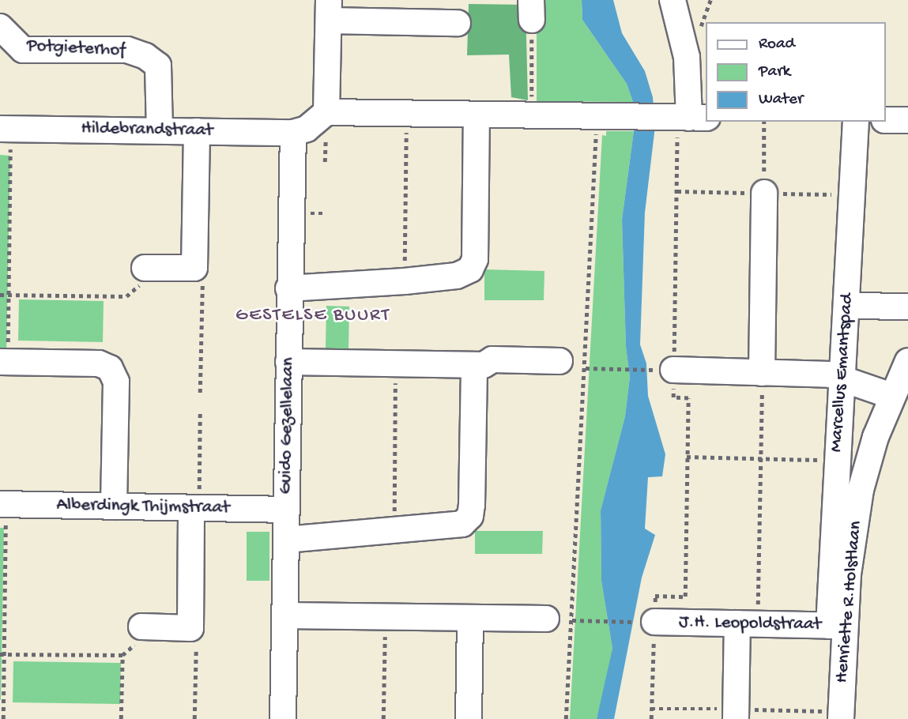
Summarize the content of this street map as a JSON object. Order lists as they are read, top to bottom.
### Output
{
  "streets": {
    "street": [
      "Potgieterhof",
      "Hildebrandstraat",
      "Marcellus Emantspad",
      "Guido Gezellelaan",
      "Alberdingk Thijmstraat",
      "Henriette R.Holstlaan",
      "J.H. Leopoldstraat"
    ]
  },
  "crossings": [
    ["Potgieterhof", "Hildebrandstraat"],
    ["Hildebrandstraat", "Guido Gezellelaan"],
    ["Marcellus Emantspad", "Henriette R.Holstlaan"],
    ["Marcellus Emantspad", "J.H. Leopoldstraat"],
    ["Guido Gezellelaan", "Alberdingk Thijmstraat"],
    ["Henriette R.Holstlaan", "J.H. Leopoldstraat"]
  ],
  "districts": ["GESTELSE BUURT"],
  "legend": ["Road", "Park", "Water"]
}
